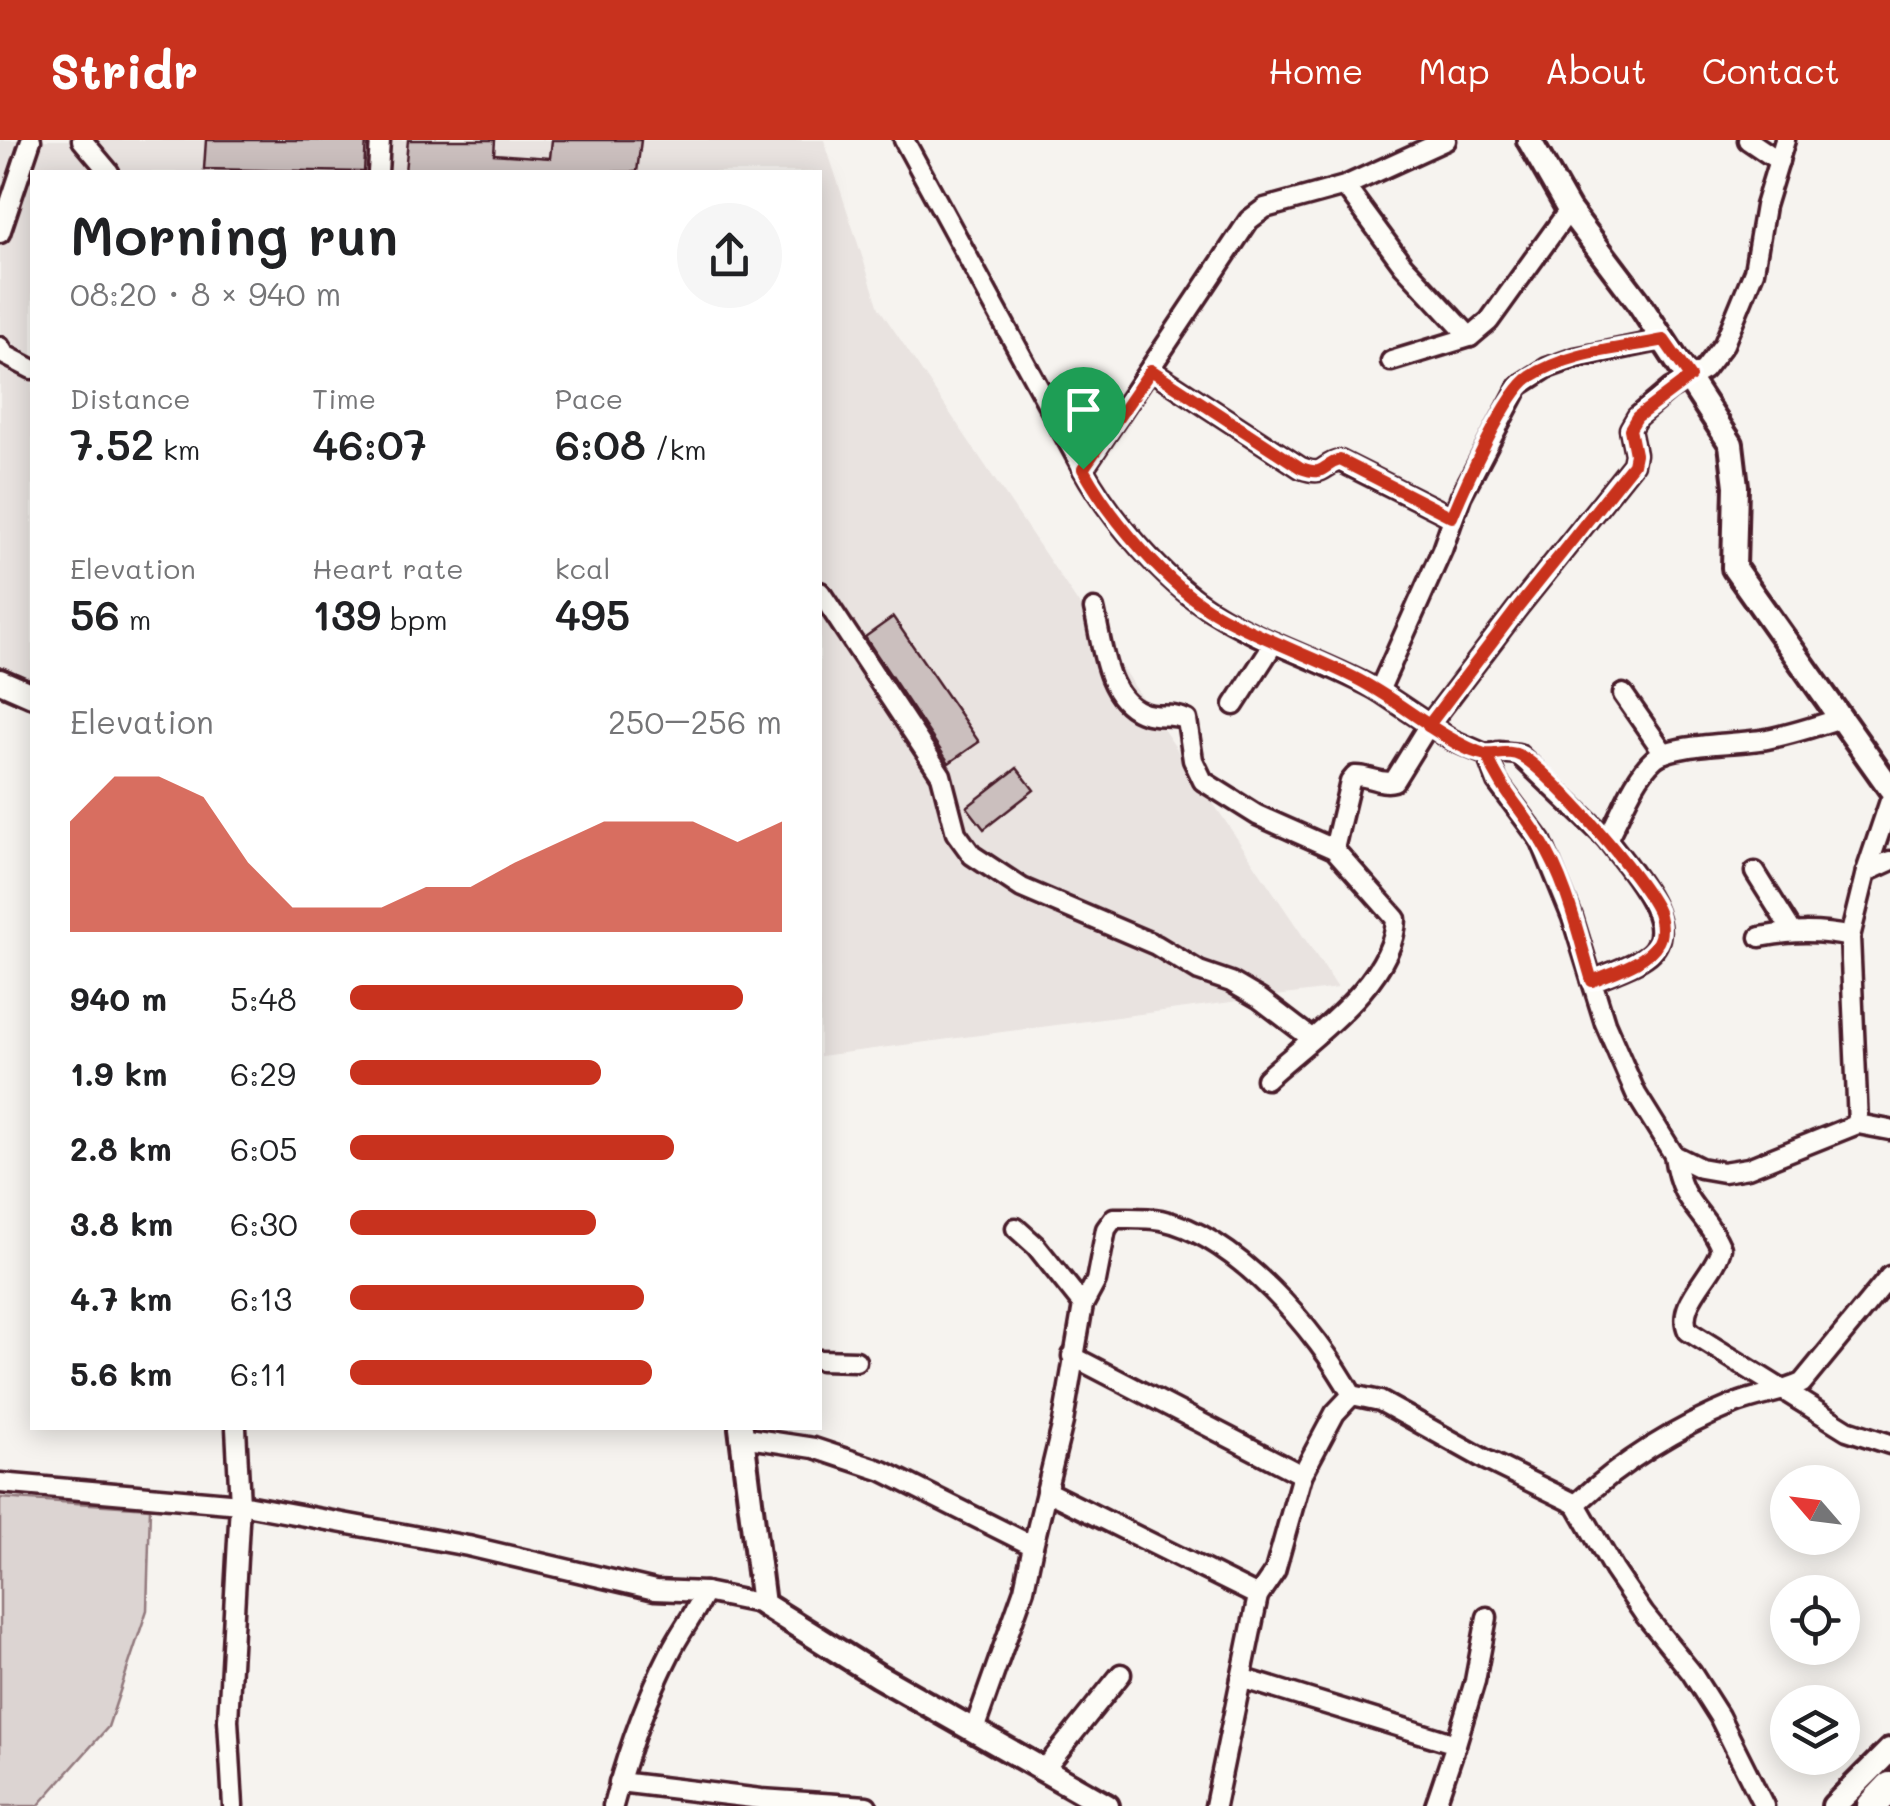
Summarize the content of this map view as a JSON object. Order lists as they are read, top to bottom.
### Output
{
  "north": "top left",
  "page": {
    "header": "Stridr",
    "nav": [
      "Home",
      "Map",
      "About",
      "Contact"
    ],
    "heading": ["Morning run", "08:20 · 8 × 940 m"],
    "stats": [
      ["Distance", "7.52 km"],
      ["Time", "46:07"],
      ["Pace", "6:08 /km"],
      ["Elevation", "56 m"],
      ["Heart rate", "139 bpm"],
      ["kcal", "495"]
    ],
    "chart": ["Elevation", "250–256 m"],
    "list": [
      {
        "name": "940 m",
        "note": "5:48"
      },
      {
        "name": "1.9 km",
        "note": "6:29"
      },
      {
        "name": "2.8 km",
        "note": "6:05"
      },
      {
        "name": "3.8 km",
        "note": "6:30"
      },
      {
        "name": "4.7 km",
        "note": "6:13"
      },
      {
        "name": "5.6 km",
        "note": "6:11"
      }
    ]
  }
}
